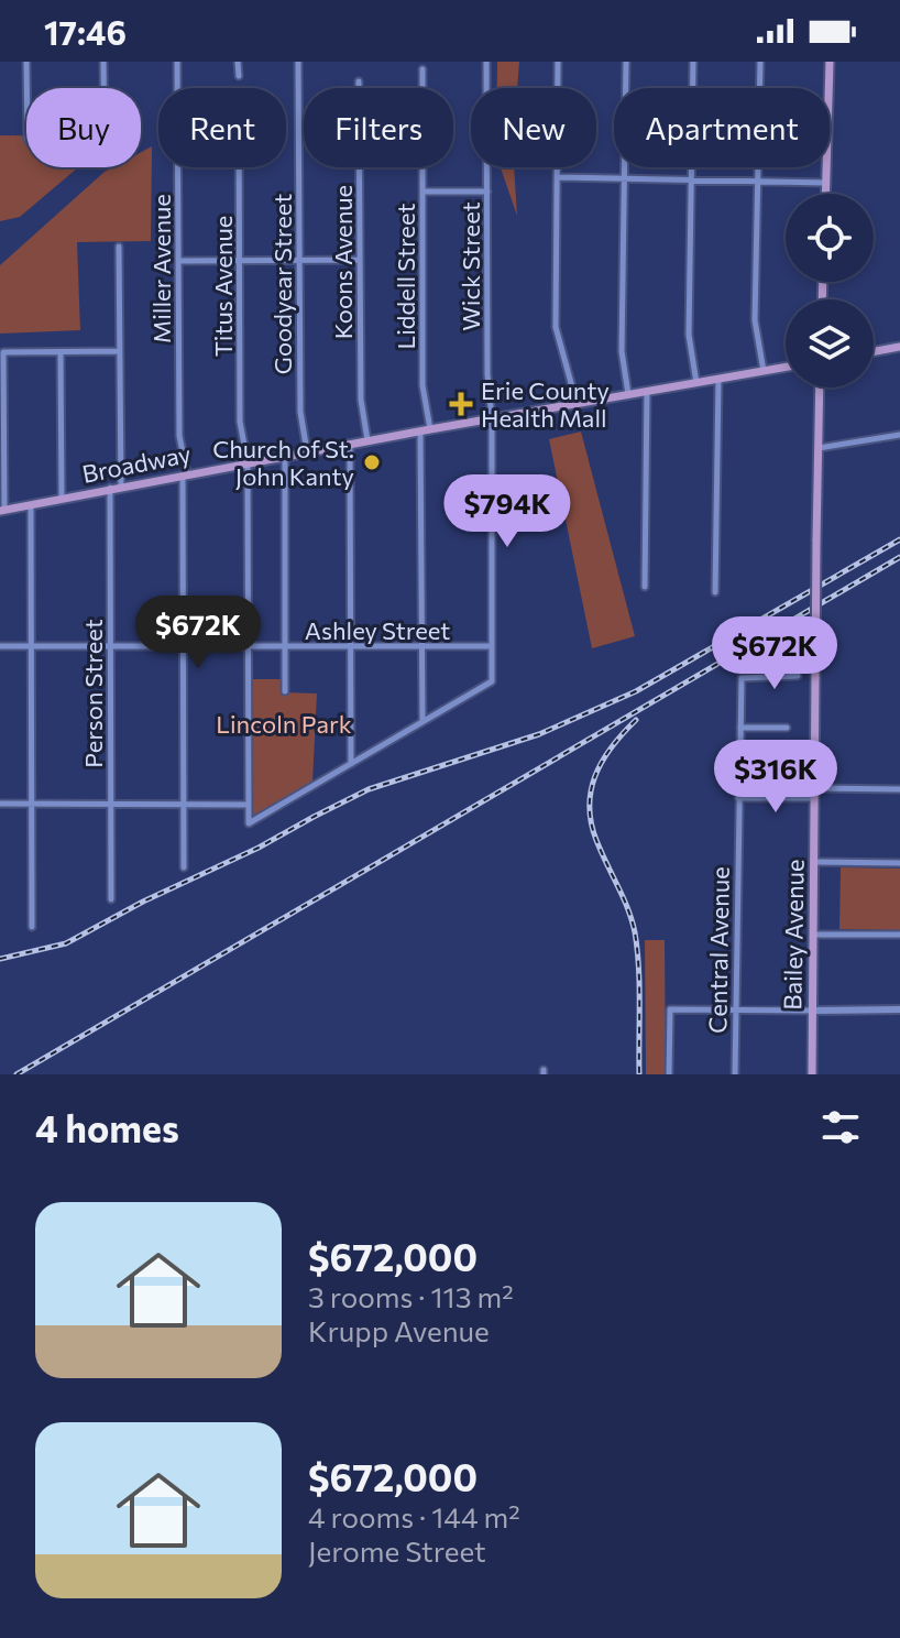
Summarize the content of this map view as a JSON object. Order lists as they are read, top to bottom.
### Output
{
  "streets": {
    "main road": ["Broadway", "Bailey Avenue"],
    "street": [
      "Koons Avenue",
      "Wick Street",
      "Miller Avenue",
      "Liddell Street",
      "Goodyear Street",
      "Titus Avenue",
      "Ashley Street",
      "Person Street",
      "Central Avenue"
    ]
  },
  "crossings": [
    ["Koons Avenue", "Broadway"],
    ["Wick Street", "Broadway"],
    ["Wick Street", "Ashley Street"],
    ["Miller Avenue", "Broadway"],
    ["Miller Avenue", "Ashley Street"],
    ["Liddell Street", "Broadway"],
    ["Goodyear Street", "Broadway"],
    ["Titus Avenue", "Broadway"],
    ["Titus Avenue", "Ashley Street"],
    ["Broadway", "Person Street"],
    ["Ashley Street", "Person Street"]
  ],
  "parks": ["Lincoln Park"],
  "places": {
    "health": ["Erie County Health Mall"],
    "other": ["Church of St. John Kanty"]
  },
  "page": {
    "status": "17:46",
    "chip": [
      "Buy",
      "Rent",
      "Filters",
      "New",
      "Apartment"
    ],
    "price": [
      "$794K",
      "$672K",
      "$672K",
      "$316K"
    ],
    "heading": "4 homes",
    "list": [
      {
        "name": "$672,000",
        "note": "3 rooms · 113 m² · Krupp Avenue"
      },
      {
        "name": "$672,000",
        "note": "4 rooms · 144 m² · Jerome Street"
      }
    ]
  }
}
